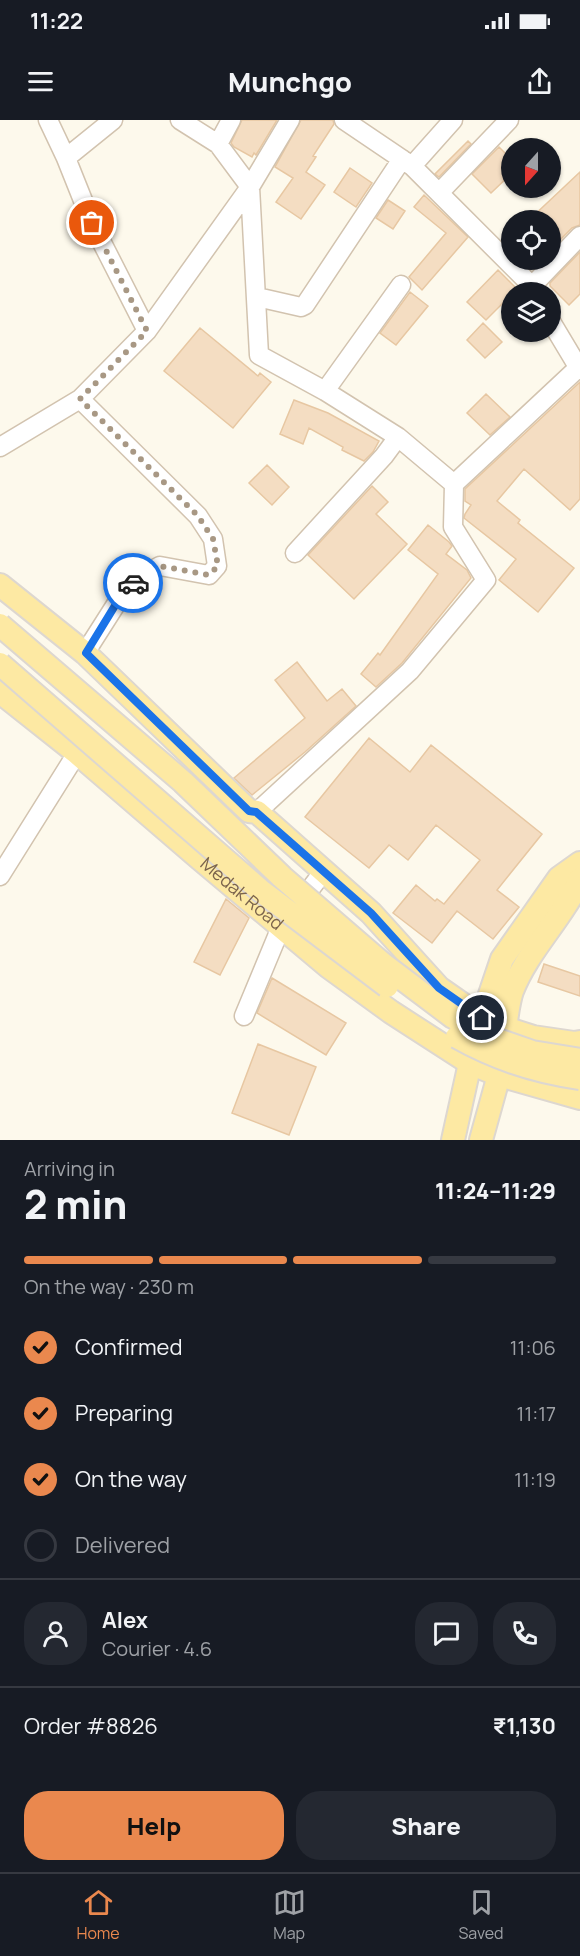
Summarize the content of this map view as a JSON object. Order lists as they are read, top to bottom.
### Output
{
  "streets": {
    "main road": ["Medak Road"]
  },
  "north": "bottom",
  "page": {
    "status": "11:22",
    "header": "Munchgo",
    "heading": ["2 min", "Arriving in", "11:24–11:29"],
    "panel": [
      "Alex",
      "Courier · 4.6",
      "Order #8826",
      "₹1,130"
    ],
    "bar": "On the way · 230 m",
    "list": [
      ["Confirmed", "11:06"],
      ["Preparing", "11:17"],
      ["On the way", "11:19"],
      "Delivered"
    ],
    "buttons": ["Help", "Share"],
    "tabs": ["Home", "Map", "Saved"]
  }
}
